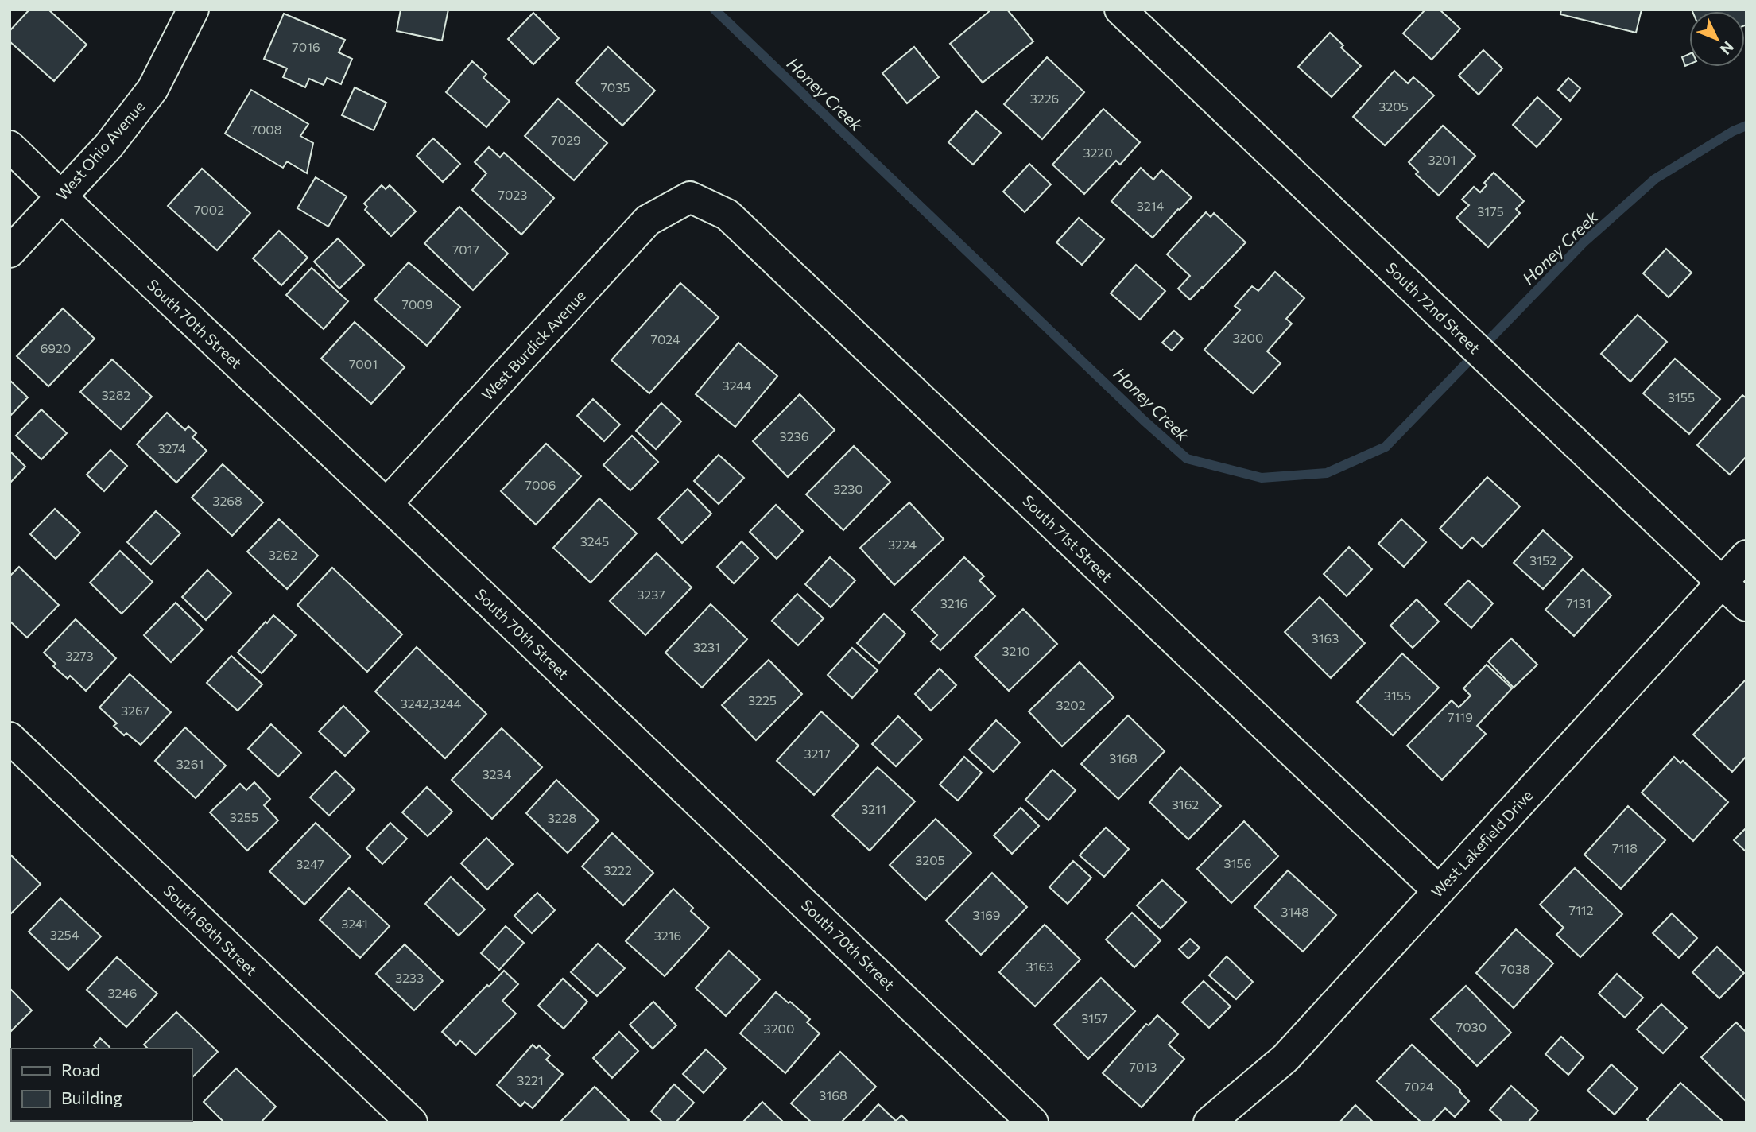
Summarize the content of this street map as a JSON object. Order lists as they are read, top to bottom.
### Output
{
  "streets": {
    "street": [
      "West Ohio Avenue",
      "South 72nd Street",
      "South 70th Street",
      "West Burdick Avenue",
      "South 71st Street",
      "West Lakefield Drive",
      "South 69th Street"
    ]
  },
  "crossings": [
    ["West Ohio Avenue", "South 70th Street"],
    ["South 72nd Street", "West Lakefield Drive"],
    ["South 70th Street", "West Burdick Avenue"],
    ["West Burdick Avenue", "South 71st Street"],
    ["South 71st Street", "West Lakefield Drive"]
  ],
  "water": ["Honey Creek"],
  "house_numbers": [
    "7016",
    "7035",
    "3226",
    "3205",
    "7008",
    "7029",
    "3220",
    "3201",
    "7023",
    "3214",
    "7002",
    "3175",
    "7017",
    "7009",
    "3200",
    "7024",
    "6920",
    "7001",
    "3244",
    "3282",
    "3155",
    "3236",
    "3274",
    "7006",
    "3230",
    "3268",
    "3245",
    "3224",
    "3262",
    "3152",
    "3237",
    "3216",
    "7131",
    "3163",
    "3231",
    "3210",
    "3273",
    "3155",
    "3225",
    "3242,3244",
    "3202",
    "3267",
    "7119",
    "3217",
    "3168",
    "3261",
    "3234",
    "3162",
    "3211",
    "3255",
    "3228",
    "7118",
    "3205",
    "3156",
    "3247",
    "3222",
    "7112",
    "3148",
    "3169",
    "3241",
    "3254",
    "3216",
    "3163",
    "7038",
    "3233",
    "3246",
    "3157",
    "7030",
    "3200",
    "7013",
    "3221",
    "7024",
    "3168"
  ],
  "legend": ["Road", "Building"],
  "north": "bottom right"
}
